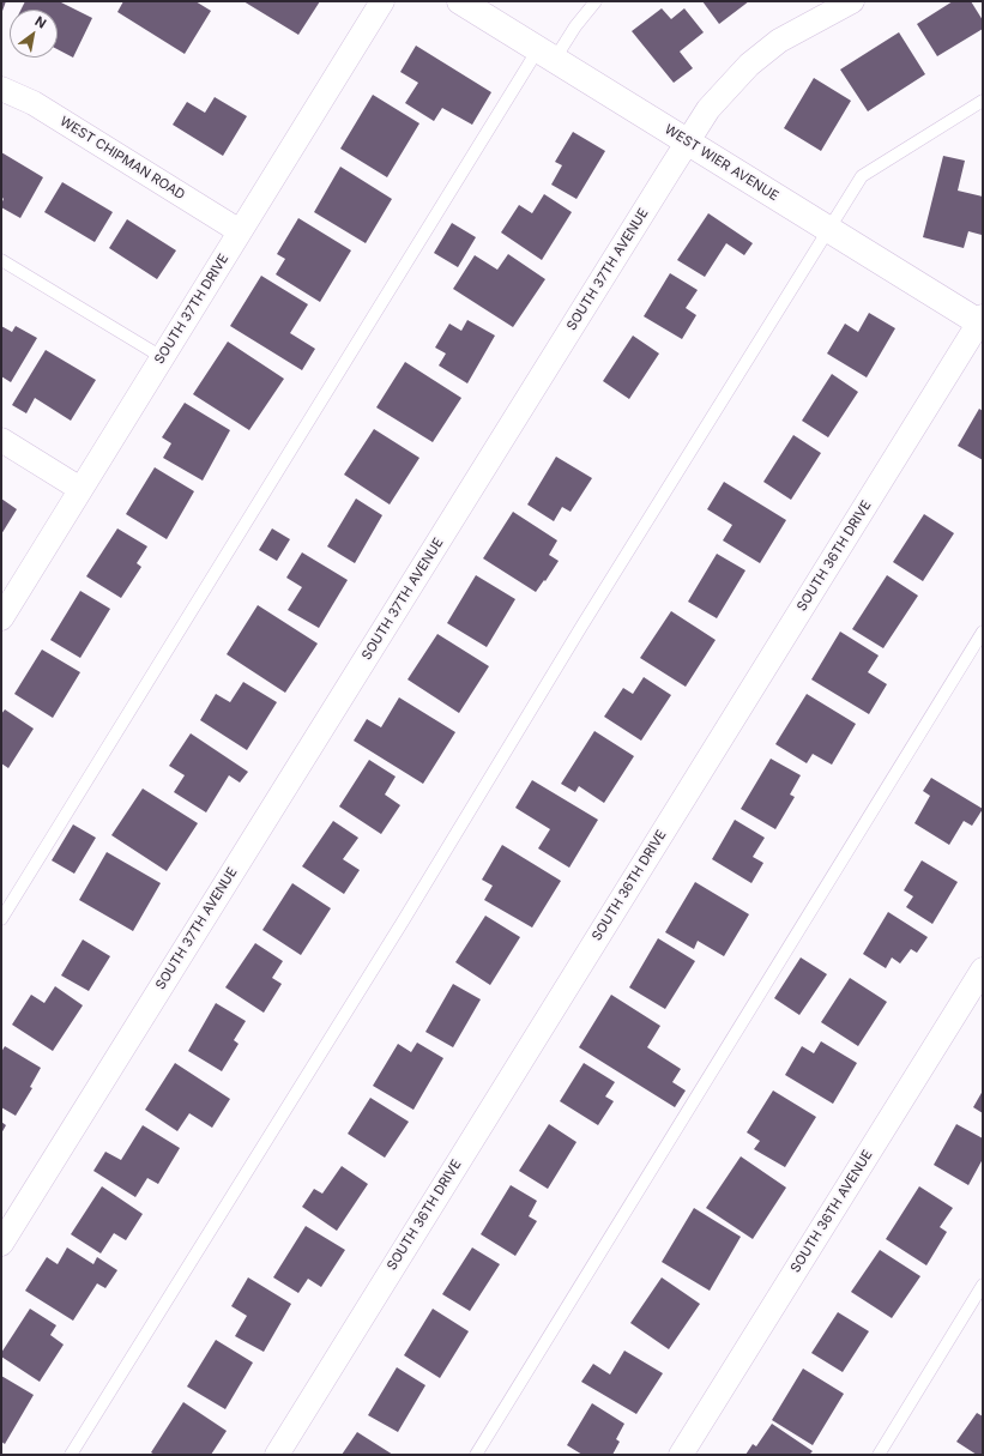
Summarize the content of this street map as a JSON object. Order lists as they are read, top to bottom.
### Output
{
  "streets": {
    "street": [
      "WEST CHIPMAN ROAD",
      "WEST WIER AVENUE",
      "SOUTH 37TH AVENUE",
      "SOUTH 37TH DRIVE",
      "SOUTH 36TH DRIVE",
      "SOUTH 36TH AVENUE"
    ]
  },
  "crossings": [
    ["WEST CHIPMAN ROAD", "SOUTH 37TH DRIVE"],
    ["WEST WIER AVENUE", "SOUTH 37TH AVENUE"],
    ["WEST WIER AVENUE", "SOUTH 36TH DRIVE"]
  ],
  "north": "top right"
}
